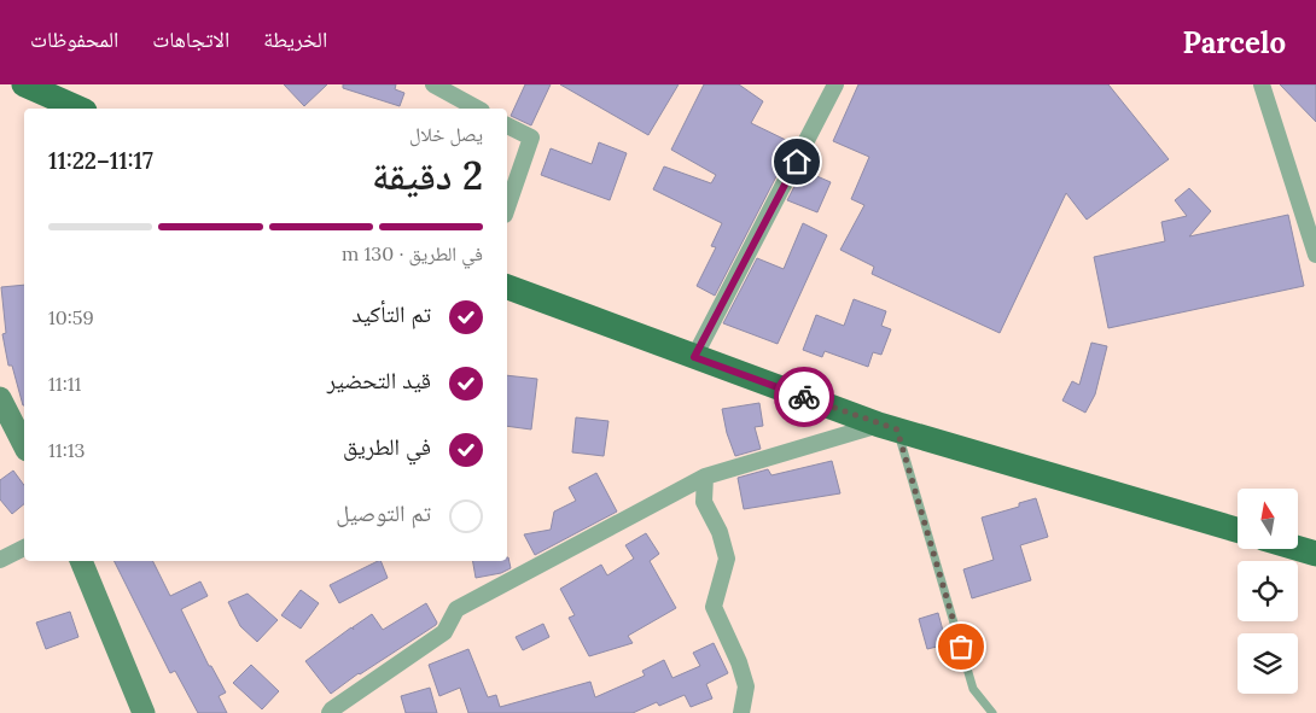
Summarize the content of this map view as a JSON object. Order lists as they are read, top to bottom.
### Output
{
  "north": "top",
  "page": {
    "header": "Parcelo",
    "nav": ["الخريطة", "الاتجاهات", "المحفوظات"],
    "heading": ["2 دقيقة", "يصل خلال", "11:17–11:22"],
    "bar": "في الطريق · 130 m",
    "list": [
      ["تم التأكيد", "10:59"],
      ["قيد التحضير", "11:11"],
      ["في الطريق", "11:13"],
      "تم التوصيل"
    ]
  }
}
